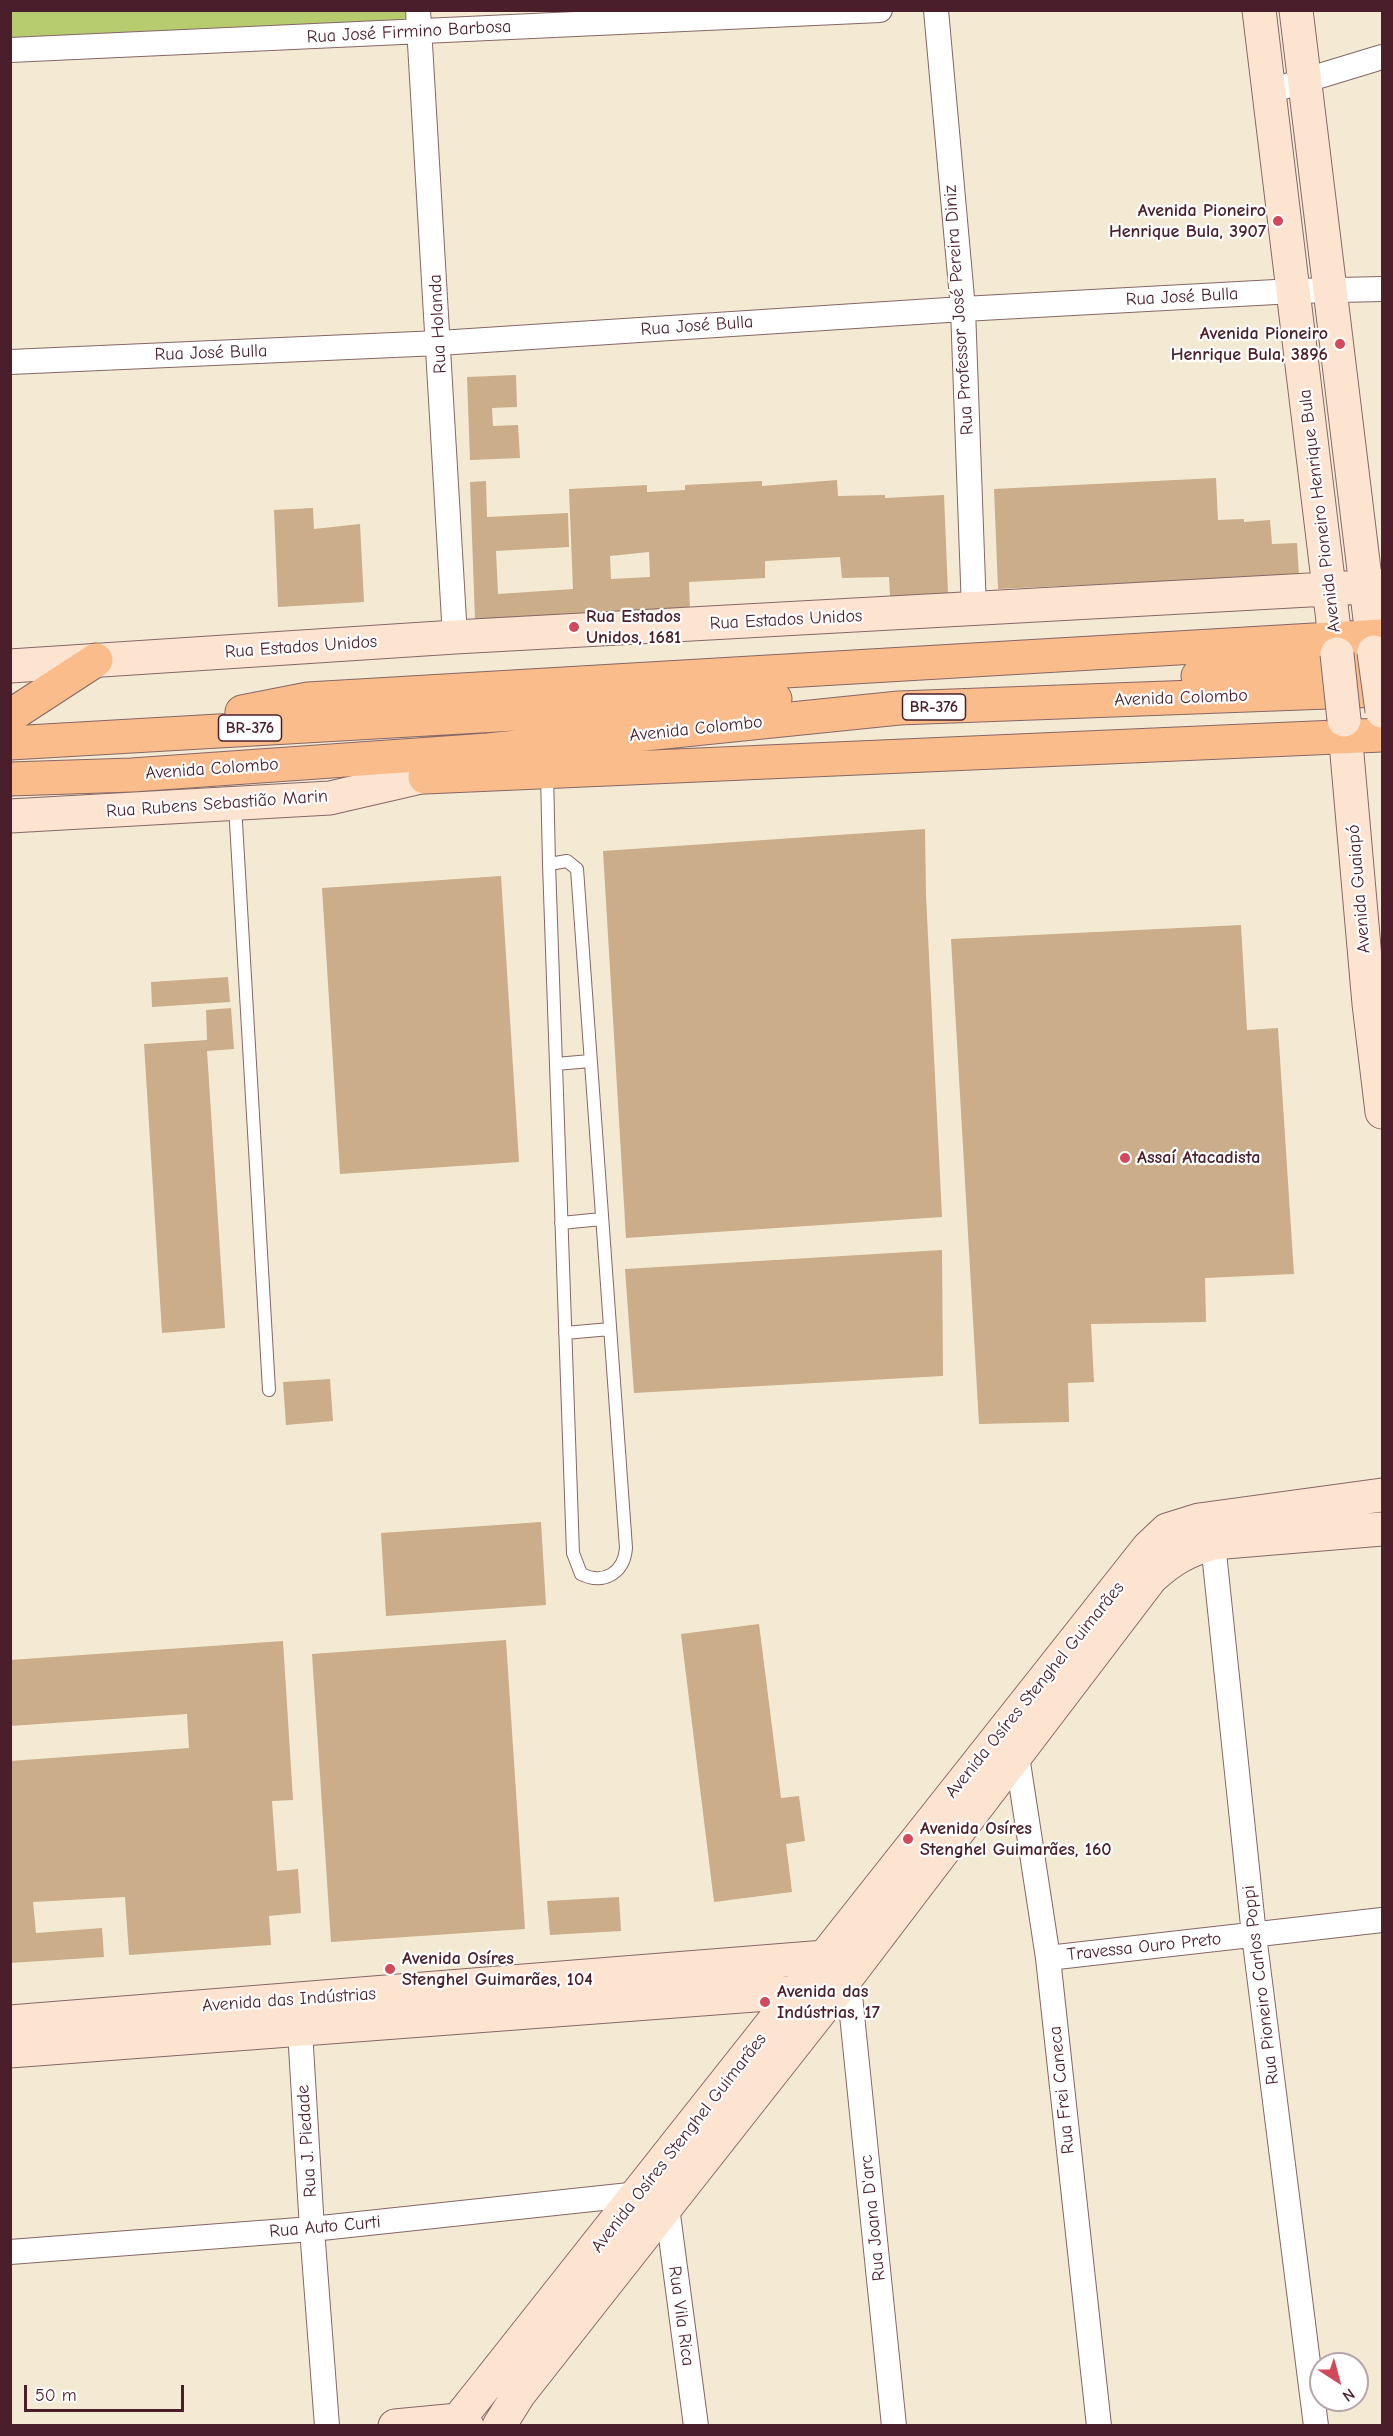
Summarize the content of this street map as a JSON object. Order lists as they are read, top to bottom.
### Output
{
  "streets": {
    "main road": [
      "Avenida Pioneiro Henrique Bula",
      "Rua Estados Unidos",
      "Avenida Colombo",
      "BR-376",
      "Rua Rubens Sebastião Marin",
      "Avenida Guaiapó",
      "Avenida Osíres Stenghel Guimarães",
      "Avenida das Indústrias"
    ],
    "street": [
      "Rua José Firmino Barbosa",
      "Rua José Bulla",
      "Rua Professor José Pereira Diniz",
      "Rua Holanda",
      "Travessa Ouro Preto",
      "Rua Pioneiro Carlos Poppi",
      "Rua Frei Caneca",
      "Rua J. Piedade",
      "Rua Joana D'arc",
      "Rua Auto Curti",
      "Rua Vila Rica"
    ]
  },
  "crossings": [
    ["Rua José Firmino Barbosa", "Rua Holanda"],
    ["Rua José Bulla", "Rua Professor José Pereira Diniz"],
    ["Rua José Bulla", "Rua Holanda"],
    ["Rua José Bulla", "Avenida Pioneiro Henrique Bula"],
    ["Rua Professor José Pereira Diniz", "Rua Estados Unidos"],
    ["Rua Holanda", "Rua Estados Unidos"],
    ["Avenida Pioneiro Henrique Bula", "Rua Estados Unidos"],
    ["Avenida Pioneiro Henrique Bula", "Avenida Colombo"],
    ["Avenida Pioneiro Henrique Bula", "Avenida Guaiapó"],
    ["Avenida Osíres Stenghel Guimarães", "Rua Pioneiro Carlos Poppi"],
    ["Avenida Osíres Stenghel Guimarães", "Avenida das Indústrias"],
    ["Avenida Osíres Stenghel Guimarães", "Rua Frei Caneca"],
    ["Avenida Osíres Stenghel Guimarães", "Rua Joana D'arc"],
    ["Avenida Osíres Stenghel Guimarães", "Rua Auto Curti"],
    ["Avenida Osíres Stenghel Guimarães", "Rua Vila Rica"],
    ["Travessa Ouro Preto", "Rua Pioneiro Carlos Poppi"],
    ["Travessa Ouro Preto", "Rua Frei Caneca"],
    ["Avenida das Indústrias", "Rua J. Piedade"],
    ["Avenida das Indústrias", "Rua Joana D'arc"],
    ["Rua J. Piedade", "Rua Auto Curti"],
    ["Rua Auto Curti", "Rua Vila Rica"]
  ],
  "places": [
    "Avenida Pioneiro Henrique Bula, 3907",
    "Avenida Pioneiro Henrique Bula, 3896",
    "Rua Estados Unidos, 1681",
    "Assaí Atacadista",
    "Avenida Osíres Stenghel Guimarães, 160",
    "Avenida Osíres Stenghel Guimarães, 104",
    "Avenida das Indústrias, 17"
  ],
  "scale_bar": "50 m",
  "north": "bottom right"
}
